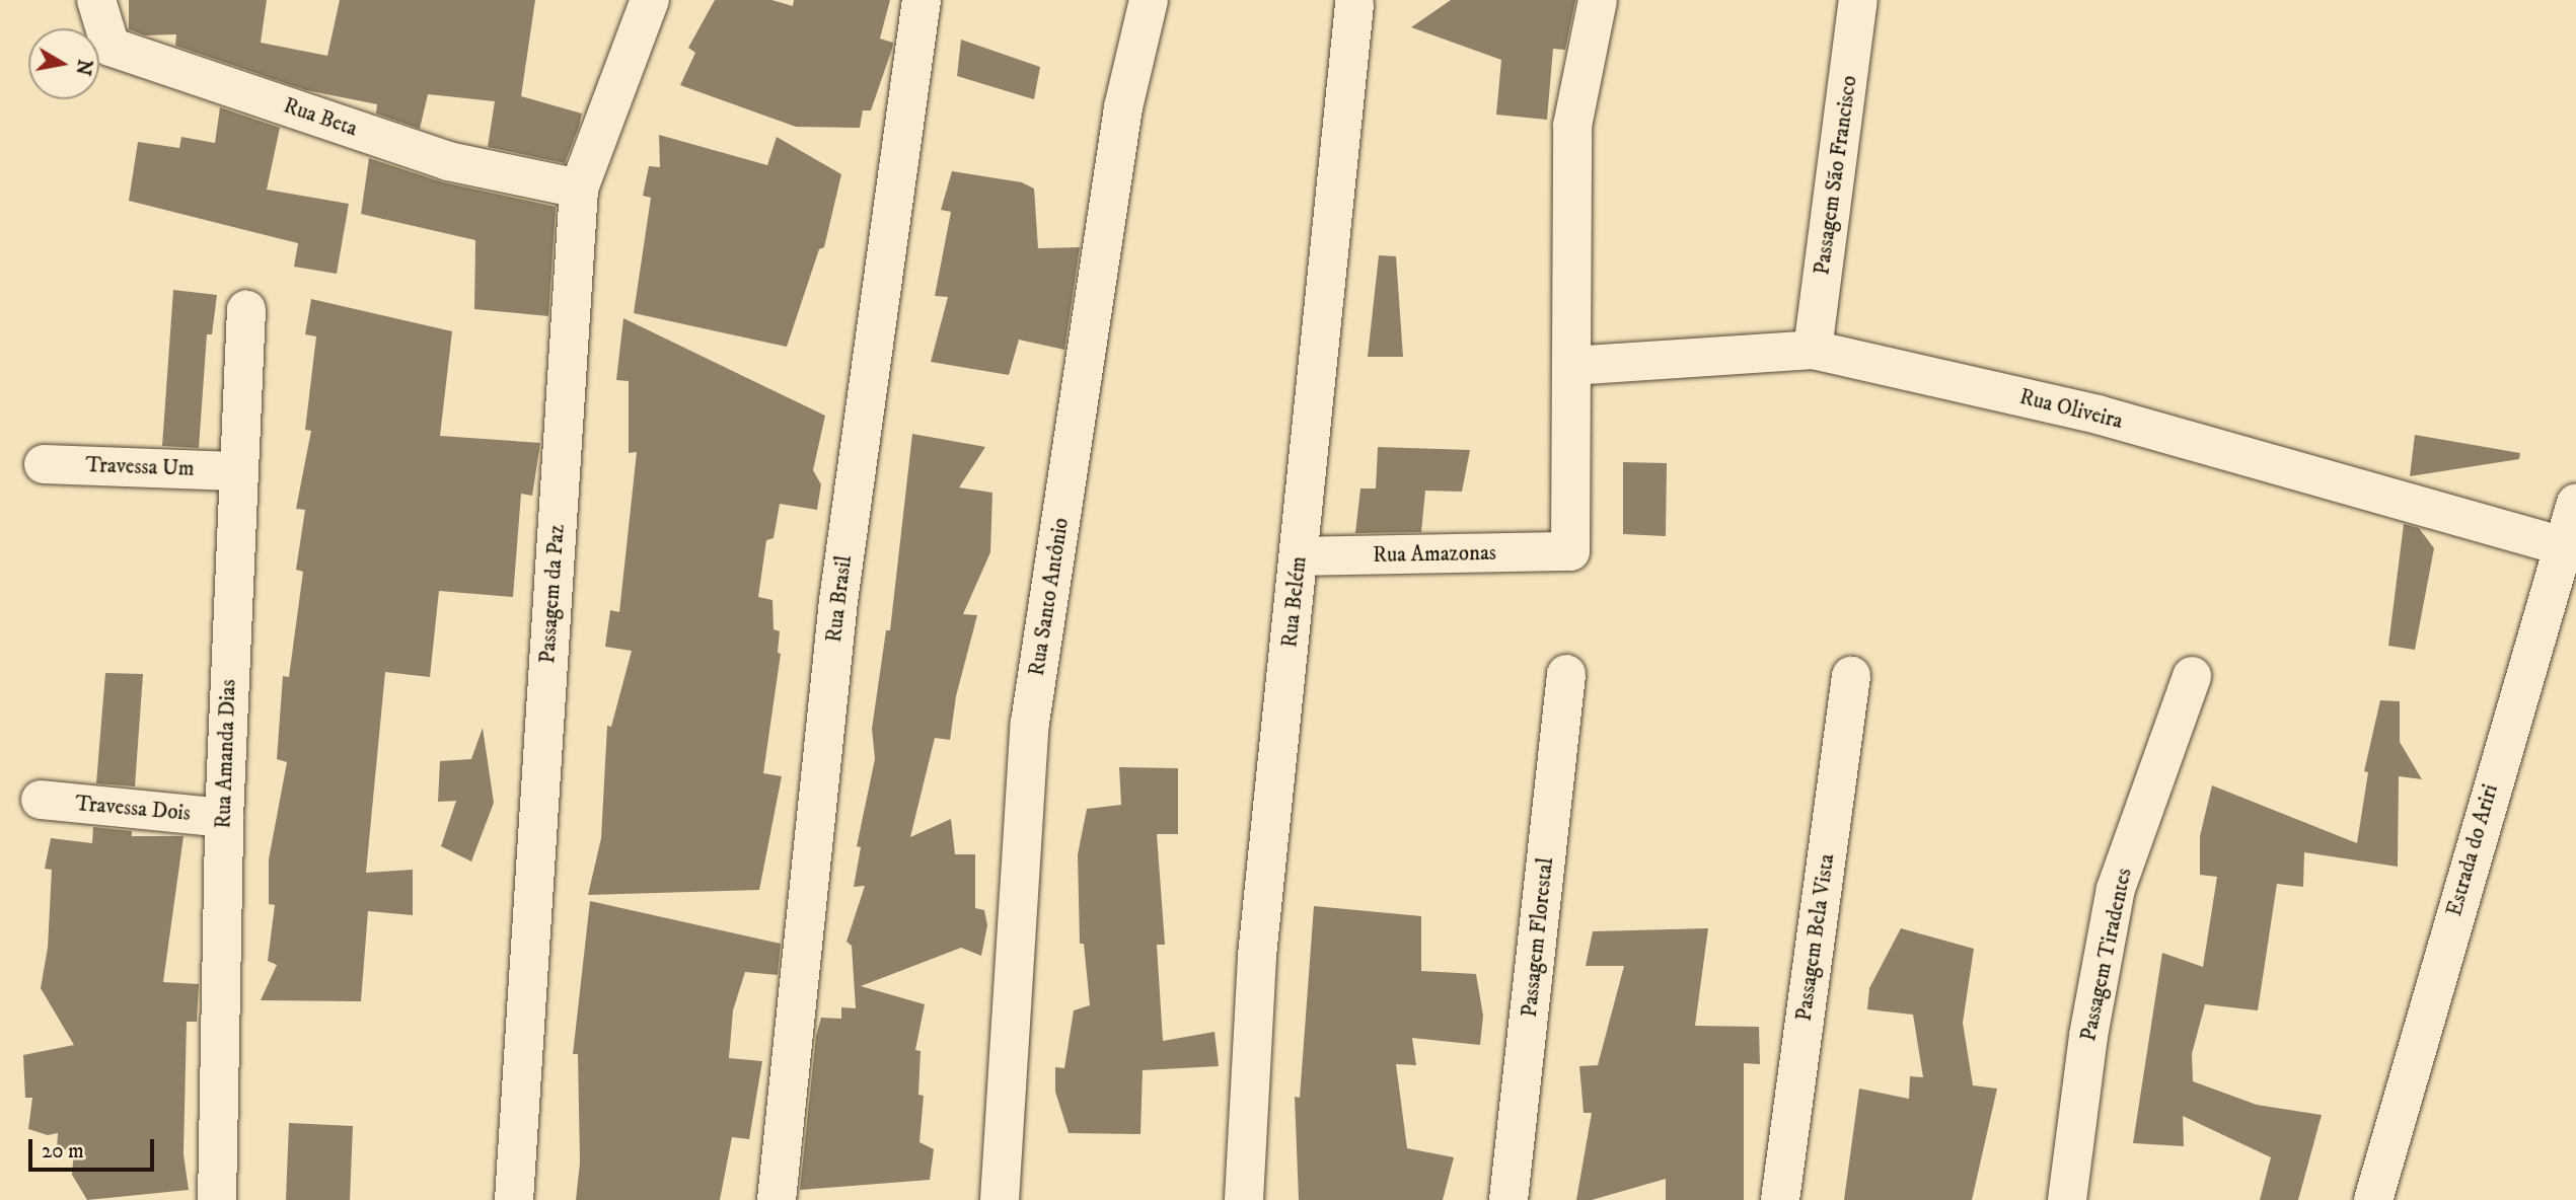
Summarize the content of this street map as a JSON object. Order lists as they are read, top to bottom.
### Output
{
  "streets": {
    "street": [
      "Rua Beta",
      "Passagem São Francisco",
      "Rua Oliveira",
      "Travessa Um",
      "Rua Amazonas",
      "Passagem da Paz",
      "Rua Santo Antônio",
      "Rua Brasil",
      "Rua Belém",
      "Rua Amanda Dias",
      "Travessa Dois",
      "Estrada do Ariri",
      "Passagem Florestal",
      "Passagem Bela Vista",
      "Passagem Tiradentes"
    ]
  },
  "crossings": [
    ["Rua Beta", "Passagem da Paz"],
    ["Passagem São Francisco", "Rua Oliveira"],
    ["Rua Oliveira", "Rua Amazonas"],
    ["Rua Oliveira", "Estrada do Ariri"],
    ["Travessa Um", "Rua Amanda Dias"],
    ["Rua Amazonas", "Rua Belém"],
    ["Rua Amanda Dias", "Travessa Dois"]
  ],
  "scale_bar": "20 m",
  "north": "right"
}
